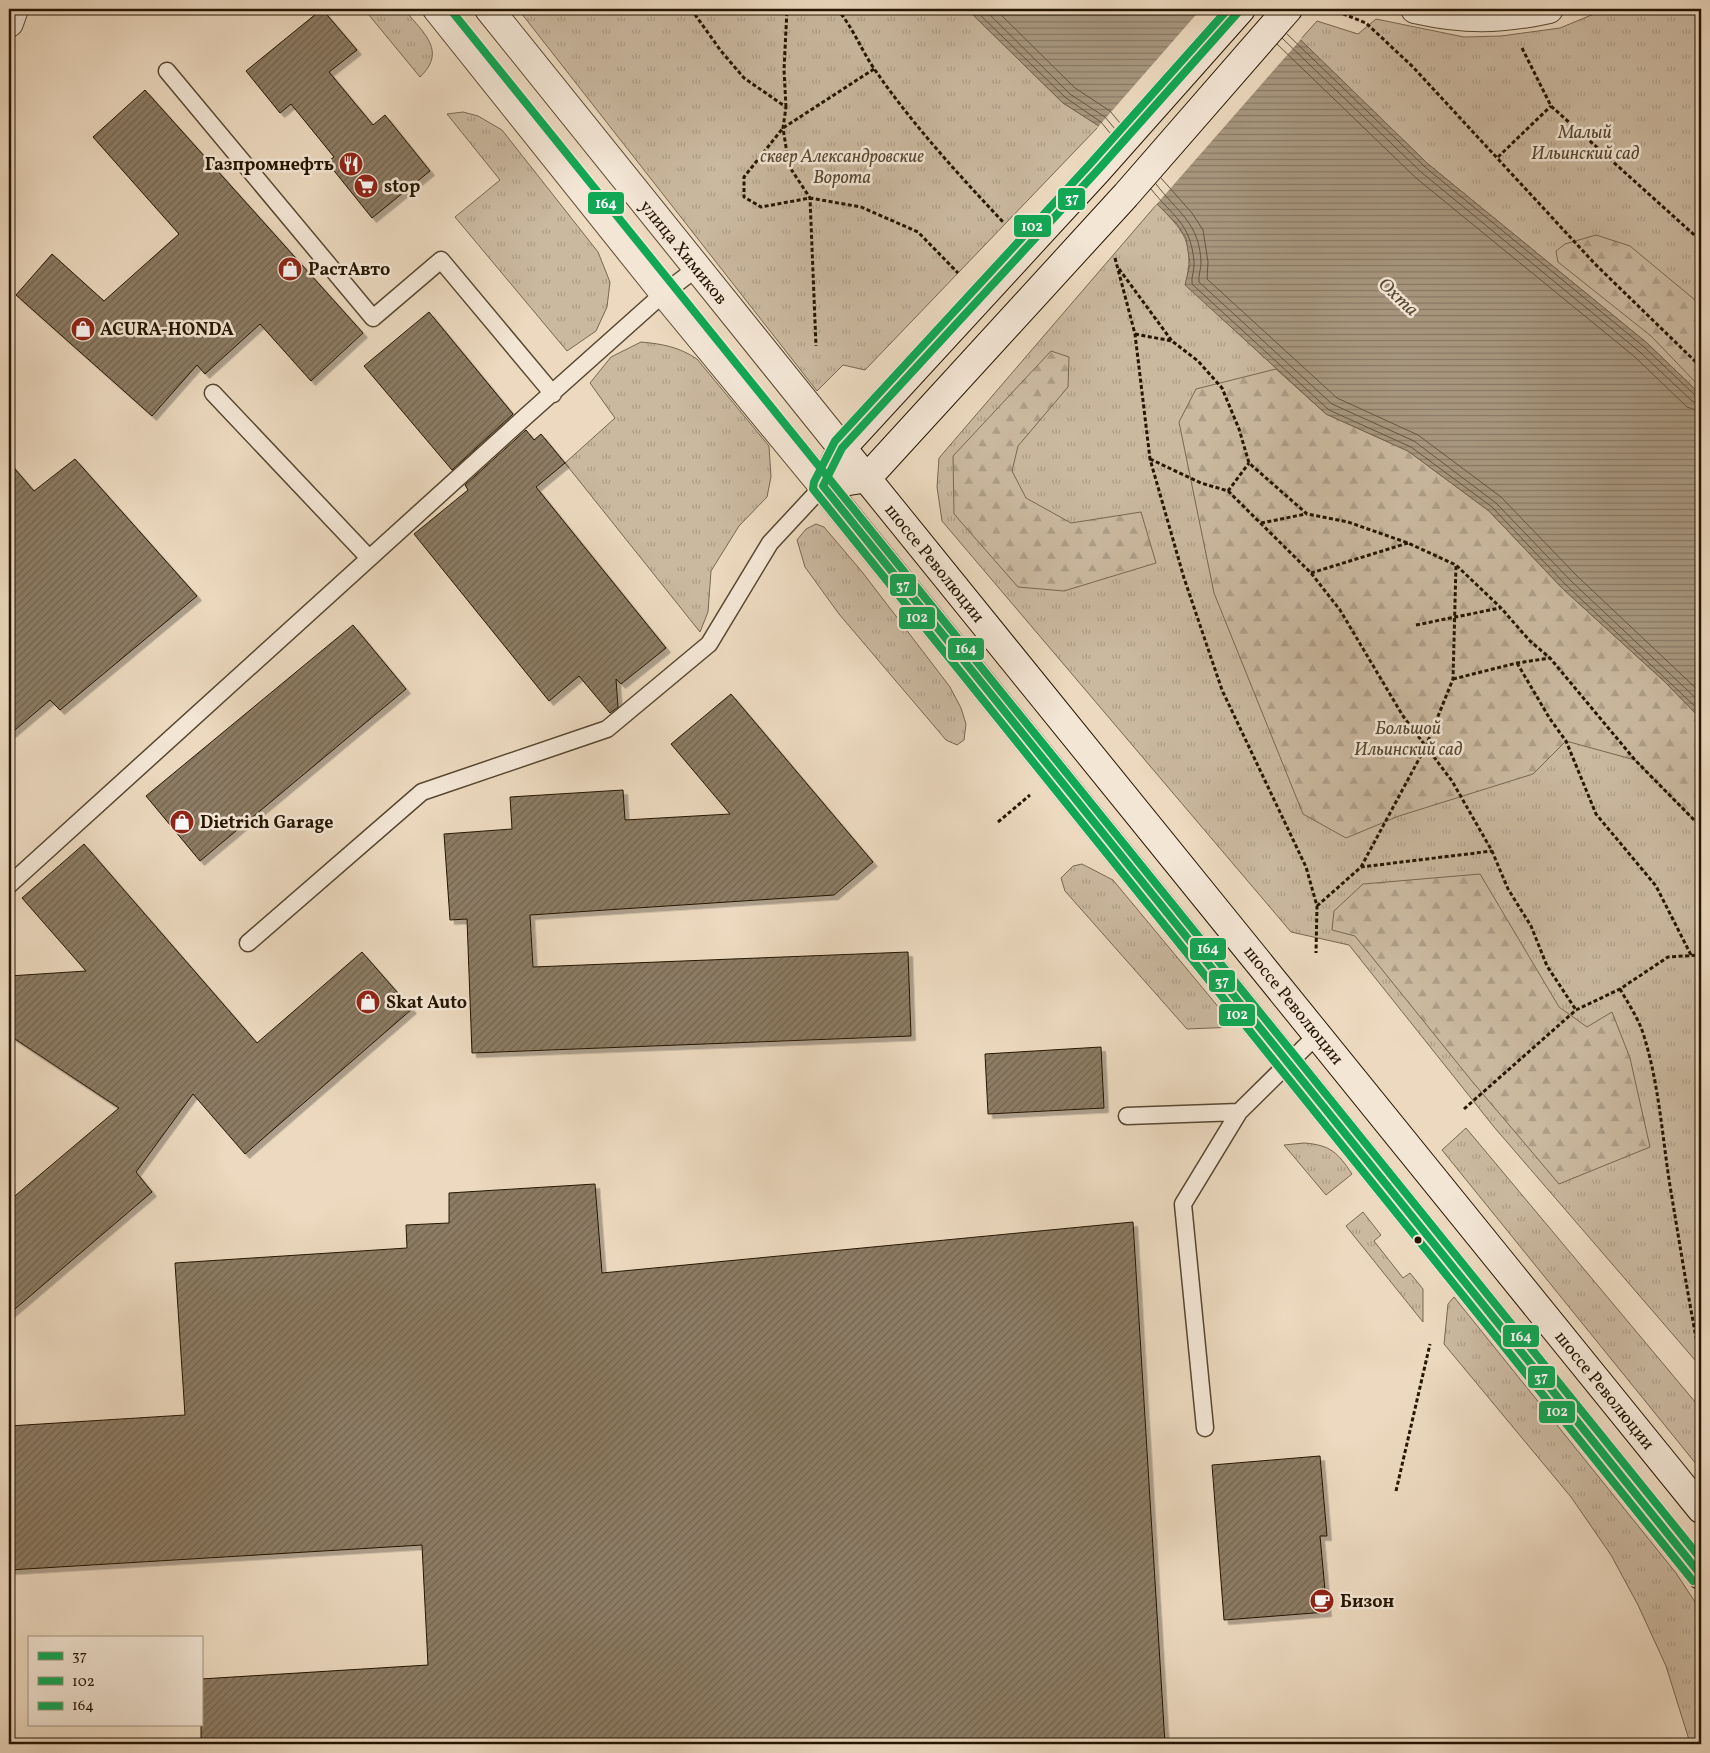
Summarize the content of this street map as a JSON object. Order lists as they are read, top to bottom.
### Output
{
  "streets": {
    "main road": ["улица Химиков", "шоссе Революции"]
  },
  "crossings": [
    ["улица Химиков", "шоссе Революции"]
  ],
  "water": ["Охта"],
  "parks": ["Малый Ильинский сад", "сквер Александровские Ворота", "Большой Ильинский сад"],
  "places": {
    "restaurant": ["Газпромнефть"],
    "supermarket": ["stop"],
    "shop": [
      "РастАвто",
      "ACURA-HONDA",
      "Dietrich Garage",
      "Skat Auto"
    ],
    "cafe": ["Бизон"]
  },
  "lines": ["transit line 37", "transit line 102", "transit line 164"],
  "legend": ["37", "102", "164"]
}
